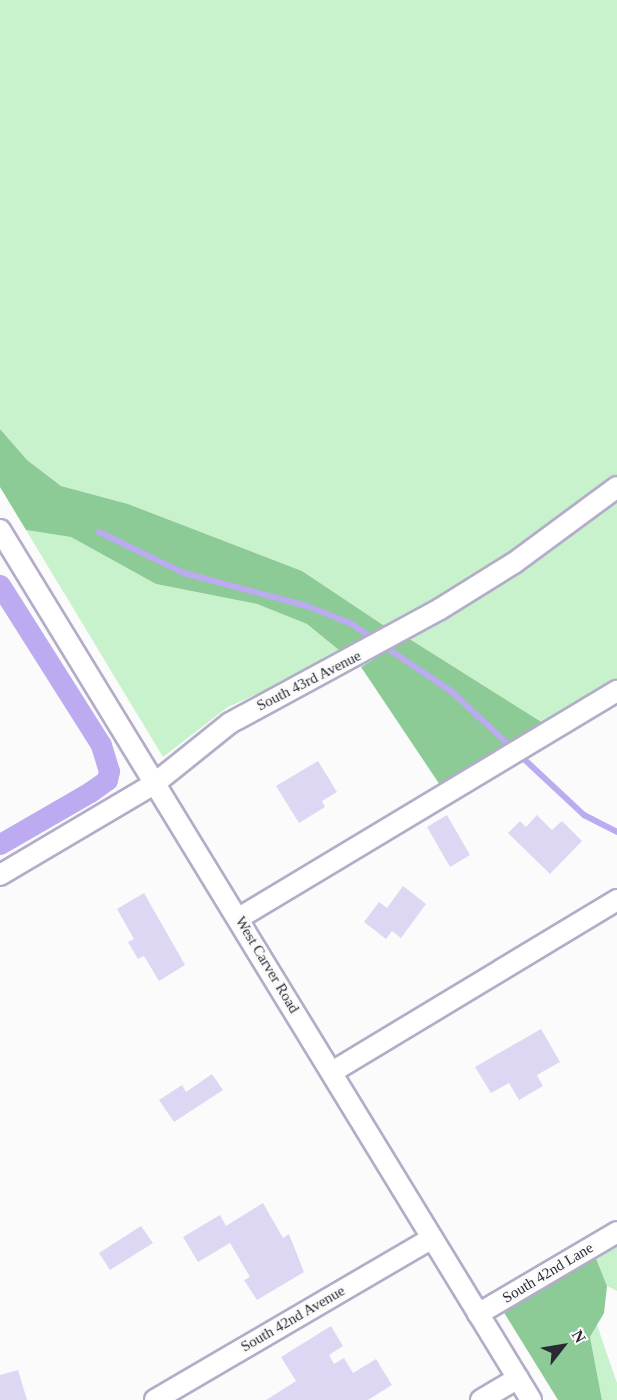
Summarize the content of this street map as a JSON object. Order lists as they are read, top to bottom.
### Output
{
  "streets": {
    "street": [
      "South 43rd Avenue",
      "West Carver Road",
      "South 42nd Lane",
      "South 42nd Avenue"
    ]
  },
  "crossings": [
    ["South 43rd Avenue", "West Carver Road"],
    ["West Carver Road", "South 42nd Lane"],
    ["West Carver Road", "South 42nd Avenue"]
  ],
  "north": "top right"
}
